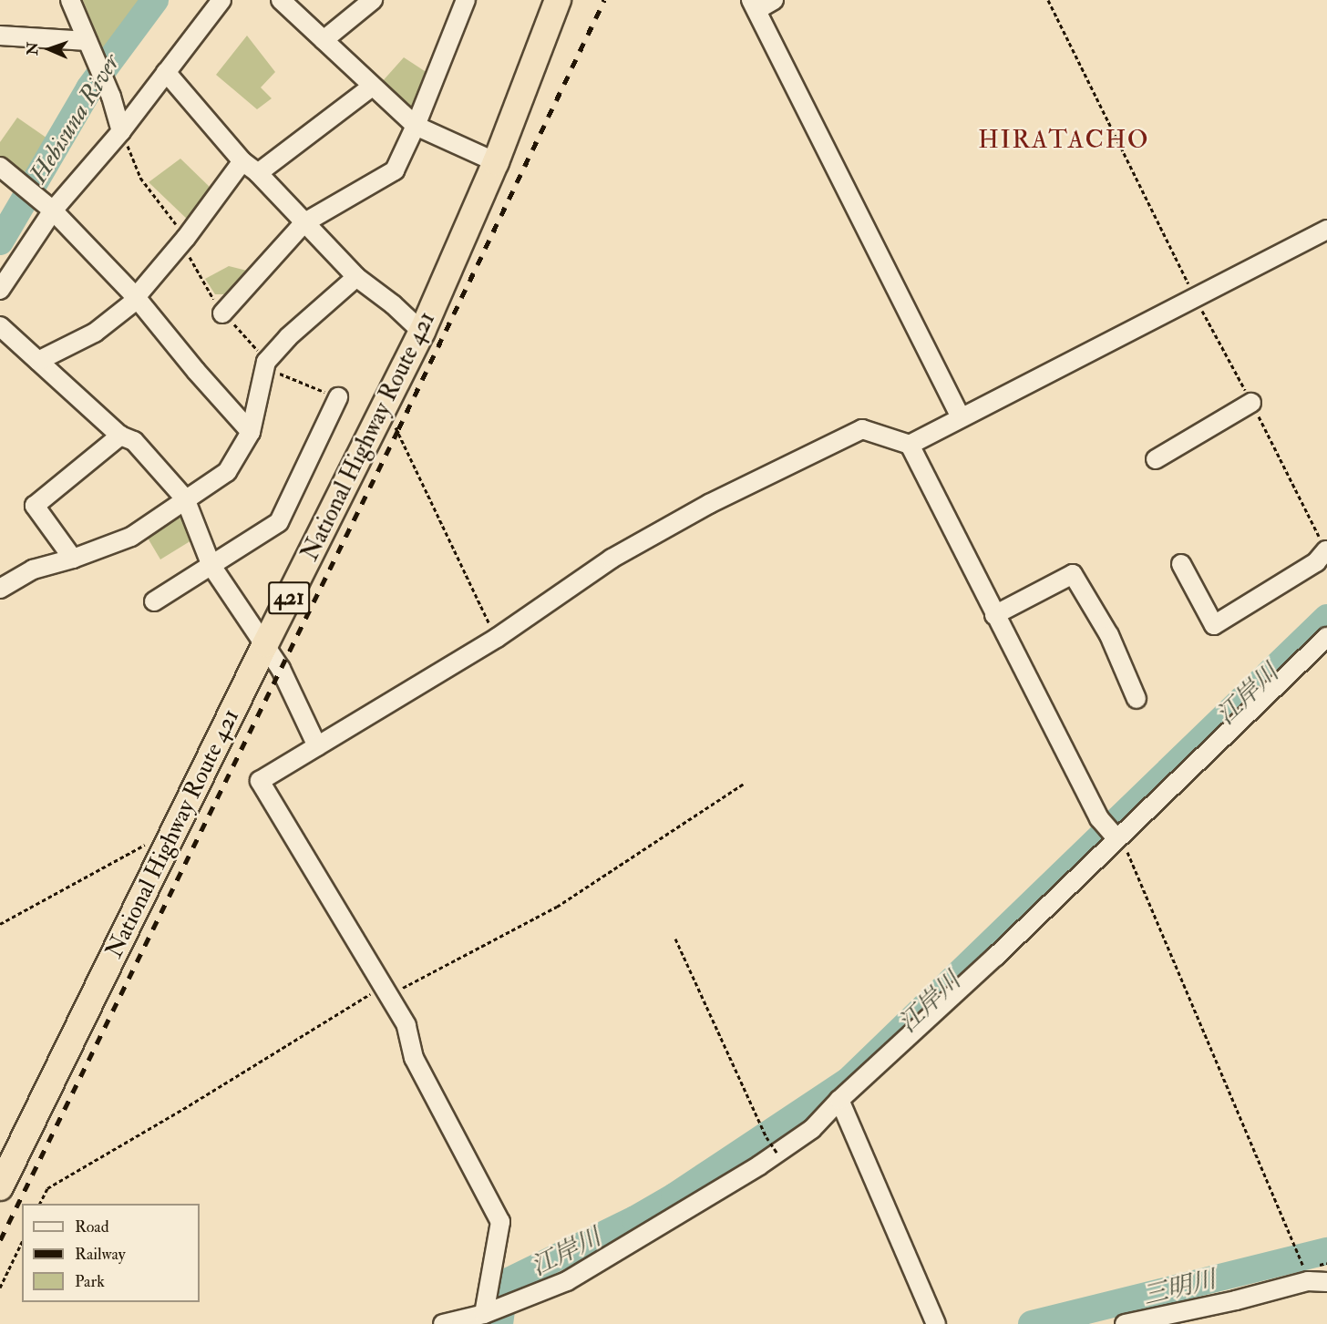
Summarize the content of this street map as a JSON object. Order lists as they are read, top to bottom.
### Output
{
  "streets": {
    "highway": ["National Highway Route 421", "421"]
  },
  "districts": ["HIRATACHO"],
  "water": ["Hebisuna River", "江岸川", "三明川"],
  "legend": ["Road", "Railway", "Park"],
  "north": "left"
}
